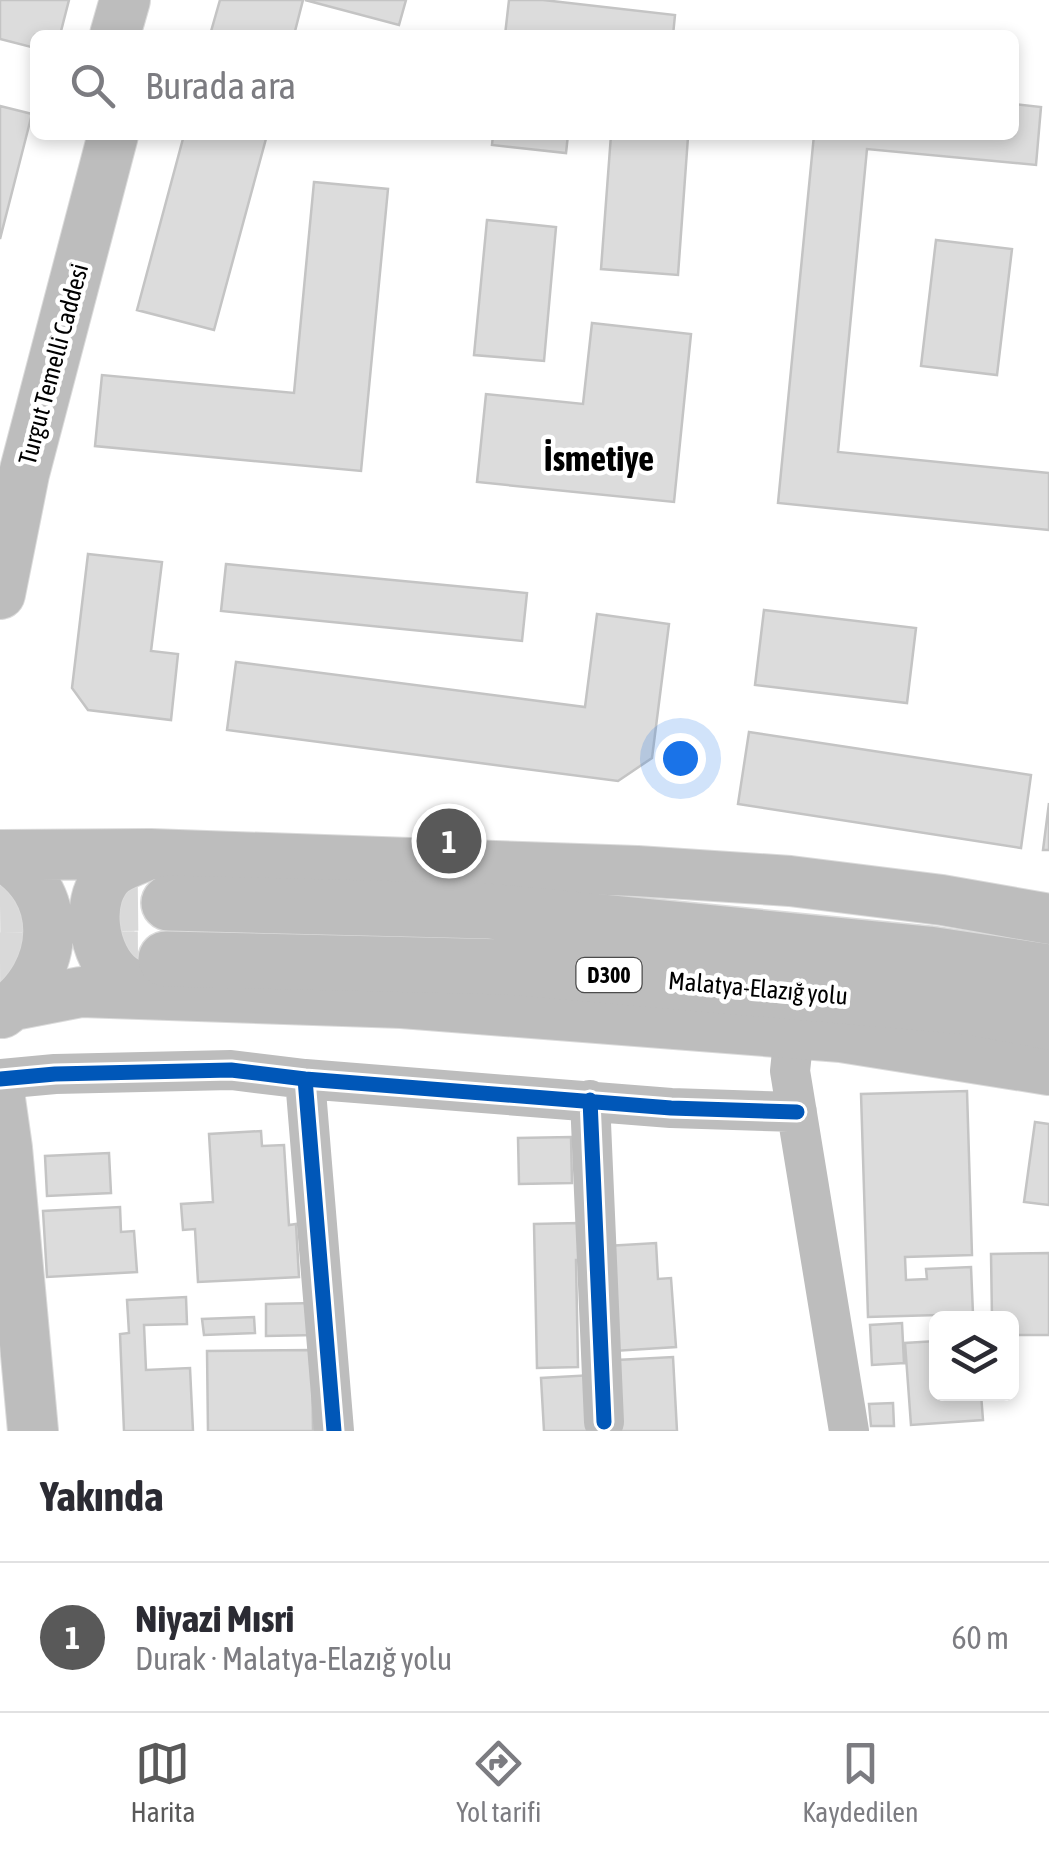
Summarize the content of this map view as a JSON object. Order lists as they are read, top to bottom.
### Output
{
  "streets": {
    "highway": ["D300", "Malatya-Elazığ yolu"],
    "main road": ["Turgut Temelli Caddesi"]
  },
  "districts": ["İsmetiye"],
  "page": {
    "search": "Burada ara",
    "pins": "1",
    "heading": "Yakında",
    "list": [
      {
        "mark": "1",
        "name": "Niyazi Mısri",
        "note": "Durak · Malatya-Elazığ yolu",
        "value": "60 m"
      }
    ],
    "nav": ["Harita", "Yol tarifi", "Kaydedilen"]
  }
}
